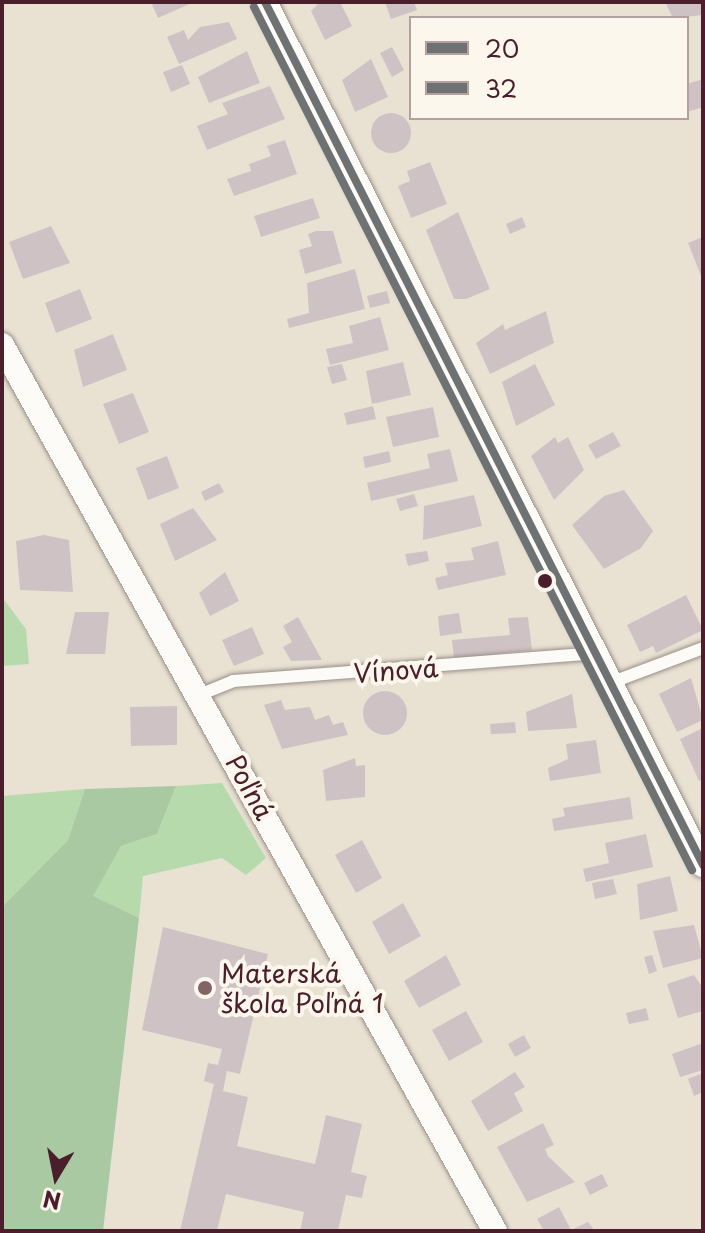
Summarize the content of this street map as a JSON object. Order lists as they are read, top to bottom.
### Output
{
  "streets": {
    "street": ["Poľná"],
    "lane": ["Vínová"]
  },
  "crossings": [
    ["Vínová", "Poľná"]
  ],
  "places": ["Materská škola Poľná 1"],
  "lines": ["transit line 20", "transit line 32"],
  "legend": ["20", "32"],
  "north": "bottom"
}
